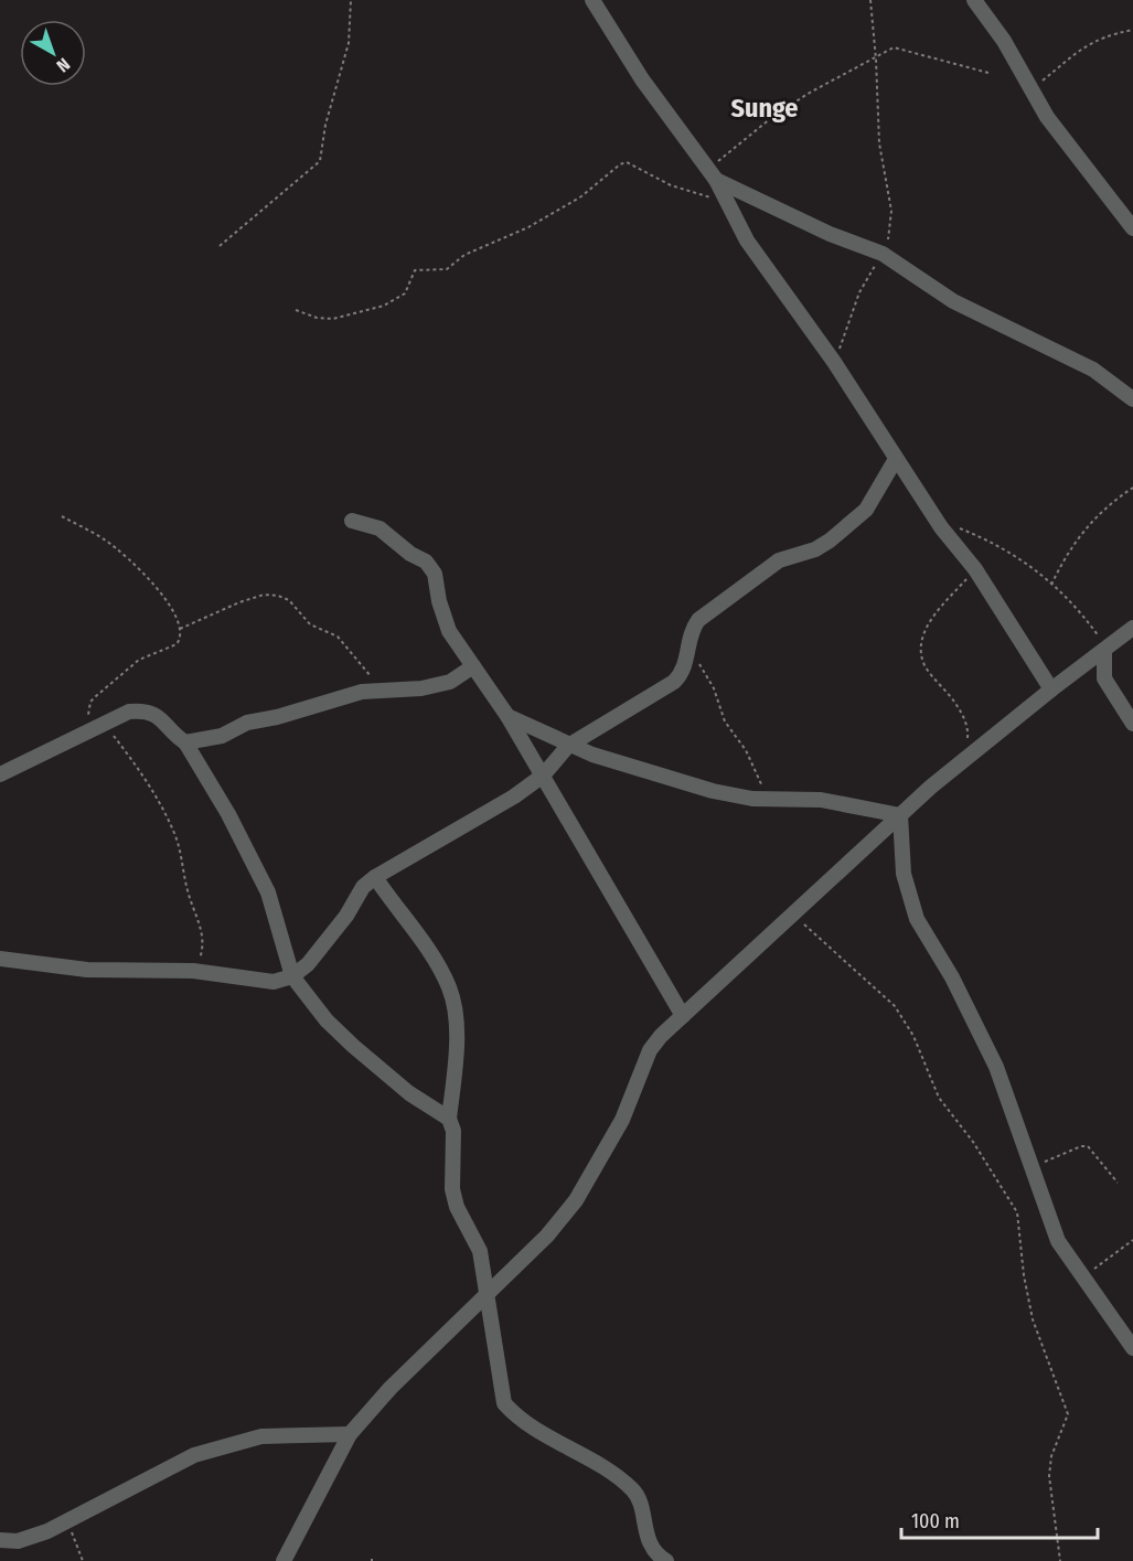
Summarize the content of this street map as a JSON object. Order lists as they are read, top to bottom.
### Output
{
  "districts": ["Sunge"],
  "scale_bar": "100 m",
  "north": "bottom right"
}
